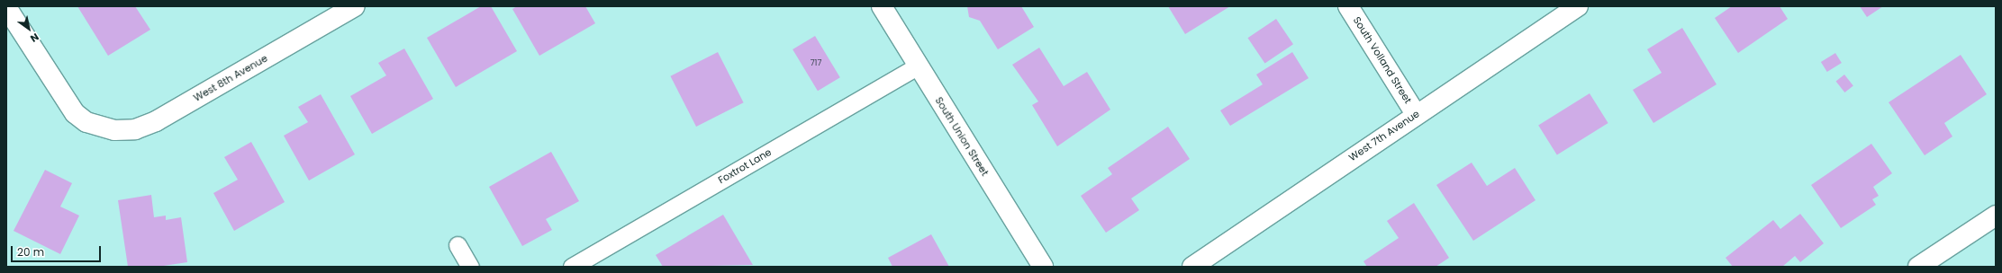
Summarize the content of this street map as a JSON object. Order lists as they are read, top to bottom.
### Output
{
  "streets": {
    "street": [
      "South Volland Street",
      "West 8th Avenue",
      "West 7th Avenue",
      "South Union Street"
    ],
    "lane": ["Foxtrot Lane"]
  },
  "crossings": [
    ["South Volland Street", "West 7th Avenue"],
    ["South Union Street", "Foxtrot Lane"]
  ],
  "house_numbers": ["717"],
  "scale_bar": "20 m",
  "north": "bottom right"
}
